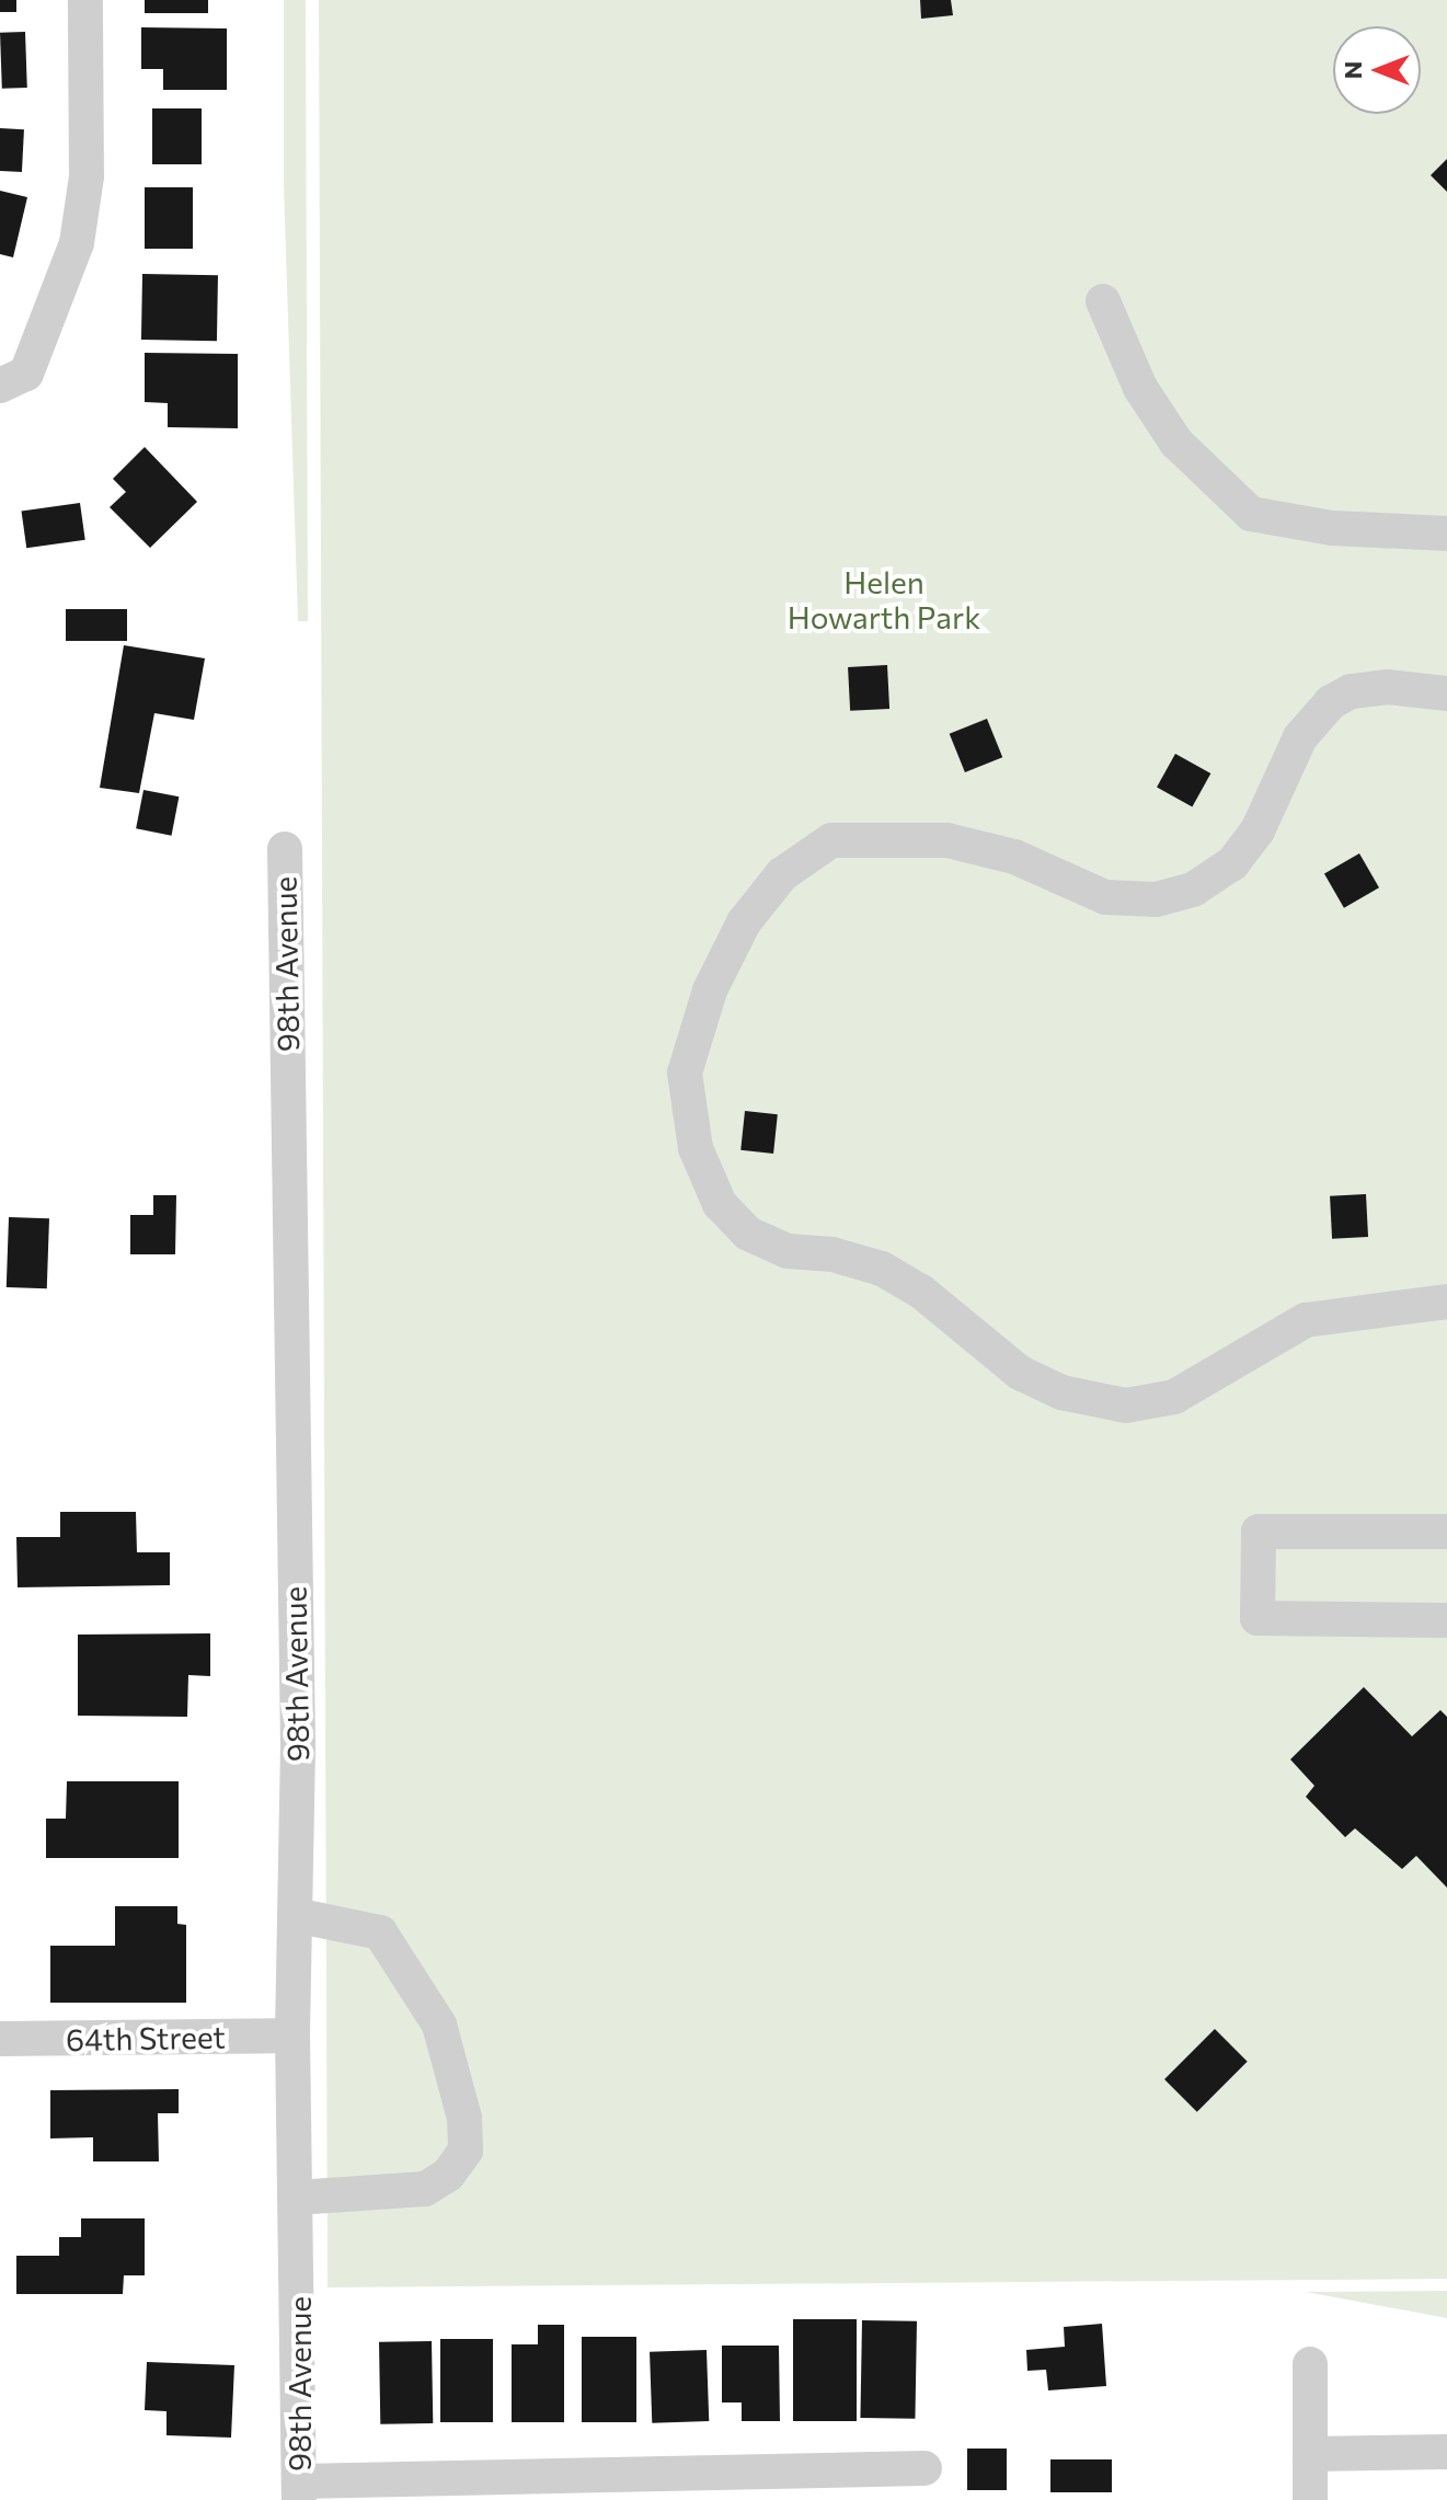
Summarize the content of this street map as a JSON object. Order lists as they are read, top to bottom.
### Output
{
  "streets": {
    "street": ["98th Avenue", "64th Street"]
  },
  "crossings": [
    ["98th Avenue", "64th Street"]
  ],
  "parks": ["Helen Howarth Park"],
  "north": "left"
}
